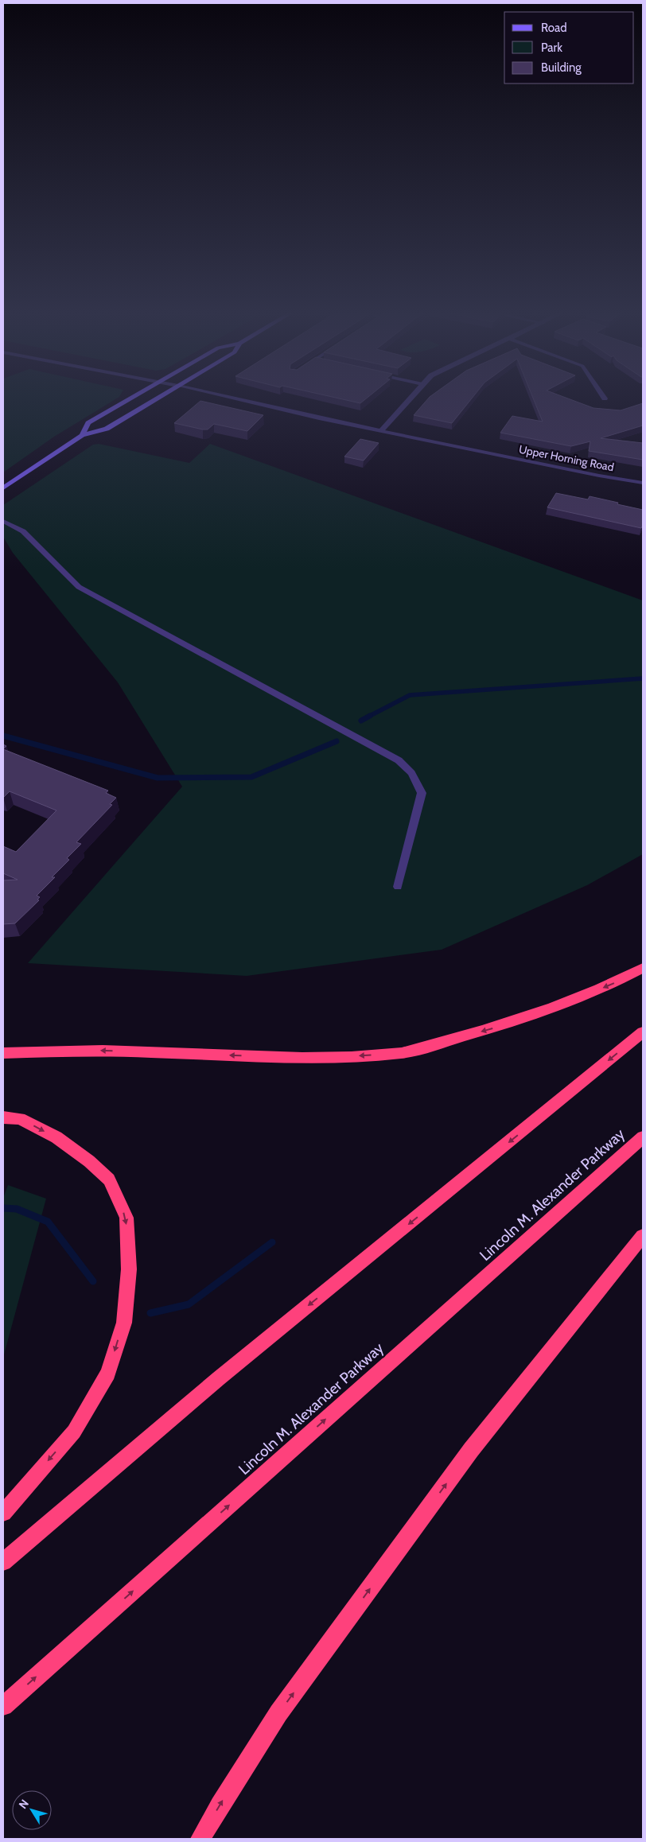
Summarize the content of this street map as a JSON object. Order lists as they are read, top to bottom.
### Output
{
  "streets": {
    "highway": ["Lincoln M. Alexander Parkway"],
    "street": ["Upper Horning Road"]
  },
  "legend": ["Road", "Park", "Building"],
  "north": "top left"
}
